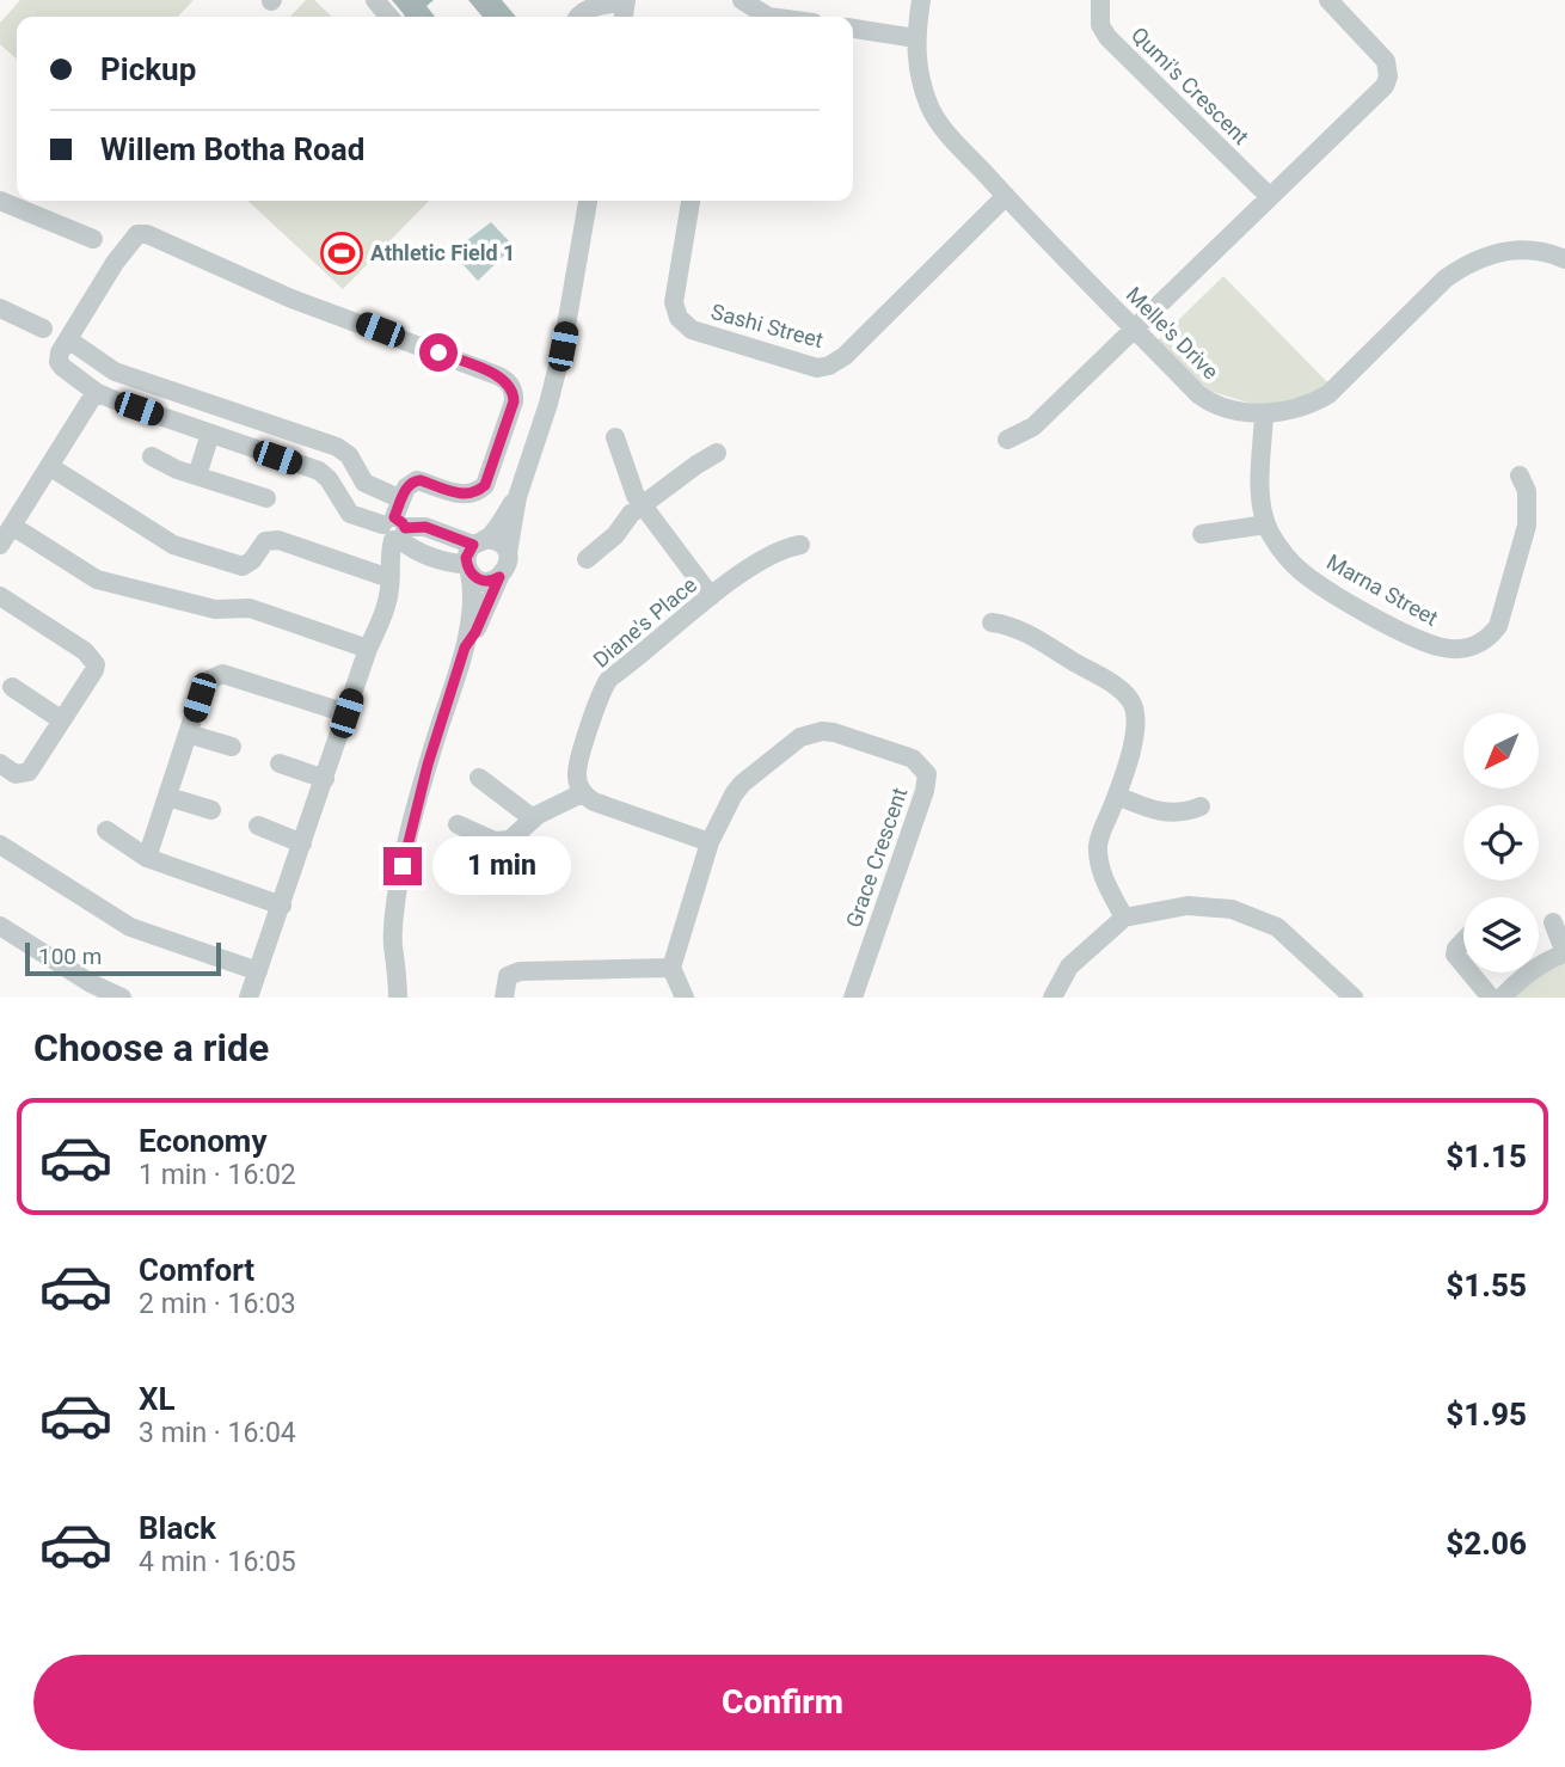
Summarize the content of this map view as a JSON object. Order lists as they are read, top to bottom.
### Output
{
  "streets": {
    "street": [
      "Qumi's Crescent",
      "Sashi Street",
      "Melle's Drive",
      "Marna Street",
      "Diane's Place",
      "Grace Crescent"
    ]
  },
  "crossings": [
    ["Sashi Street", "Melle's Drive"],
    ["Melle's Drive", "Marna Street"]
  ],
  "places": {
    "sports": ["Athletic Field 1"]
  },
  "scale_bar": "100 m",
  "north": "bottom left",
  "page": {
    "banner": ["Pickup", "Willem Botha Road"],
    "bubble": "1 min",
    "scale": "100 m",
    "heading": "Choose a ride",
    "list": [
      {
        "name": "Economy",
        "note": "1 min · 16:02",
        "value": "$1.15"
      },
      {
        "name": "Comfort",
        "note": "2 min · 16:03",
        "value": "$1.55"
      },
      {
        "name": "XL",
        "note": "3 min · 16:04",
        "value": "$1.95"
      },
      {
        "name": "Black",
        "note": "4 min · 16:05",
        "value": "$2.06"
      }
    ],
    "buttons": "Confirm"
  }
}
